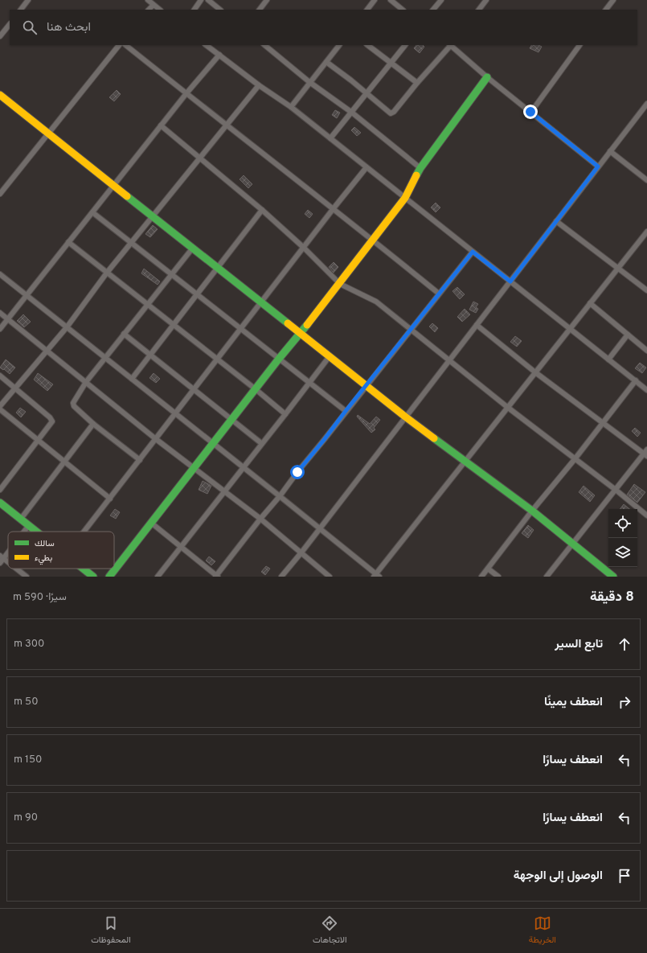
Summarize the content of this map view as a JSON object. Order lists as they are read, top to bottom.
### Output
{
  "legend": ["سالك", "بطيء"],
  "page": {
    "search": "ابحث هنا",
    "heading": ["8 دقيقة", "سيرًا · 590 m"],
    "list": [
      ["تابع السير", "300 m"],
      ["انعطف يمينًا", "50 m"],
      ["انعطف يسارًا", "150 m"],
      ["انعطف يسارًا", "90 m"],
      "الوصول إلى الوجهة"
    ],
    "nav": ["الخريطة", "الاتجاهات", "المحفوظات"]
  }
}
